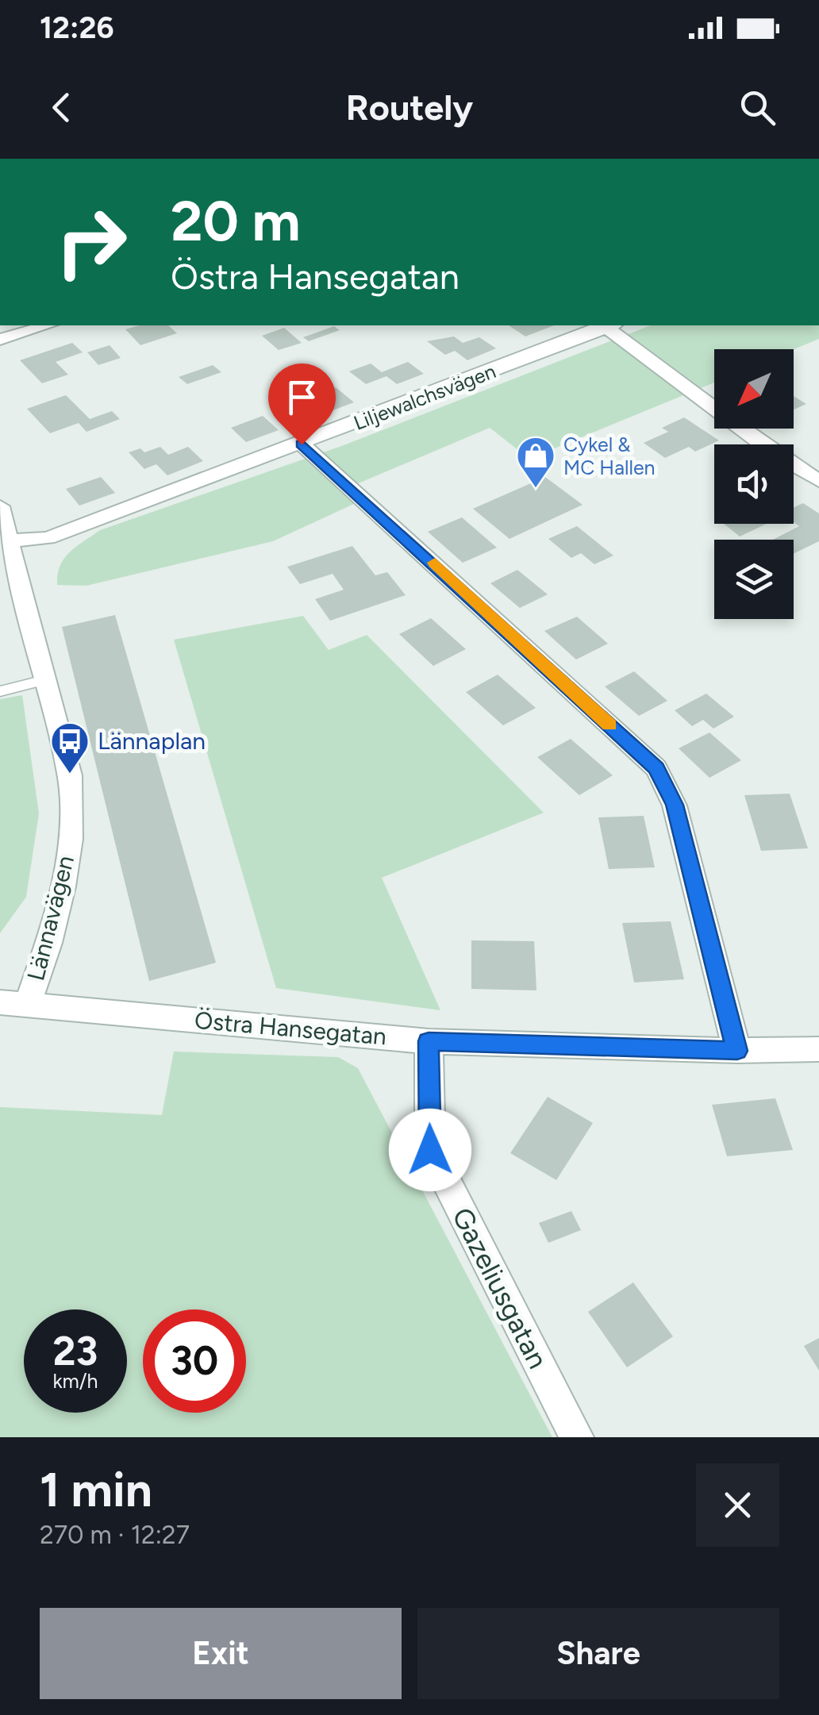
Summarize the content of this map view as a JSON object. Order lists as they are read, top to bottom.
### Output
{
  "streets": {
    "street": [
      "Liljewalchsvägen",
      "Lännavägen",
      "Östra Hansegatan",
      "Gazeliusgatan"
    ]
  },
  "crossings": [
    ["Liljewalchsvägen", "Lännavägen"],
    ["Lännavägen", "Östra Hansegatan"],
    ["Östra Hansegatan", "Gazeliusgatan"]
  ],
  "places": {
    "shop": ["Cykel & MC Hallen"],
    "bus stop": ["Lännaplan"]
  },
  "north": "bottom left",
  "page": {
    "status": "12:26",
    "header": "Routely",
    "turn": ["20 m", "Östra Hansegatan"],
    "speed": "23 km/h",
    "limit": "30",
    "heading": ["1 min", "270 m · 12:27"],
    "buttons": ["Exit", "Share"]
  }
}
